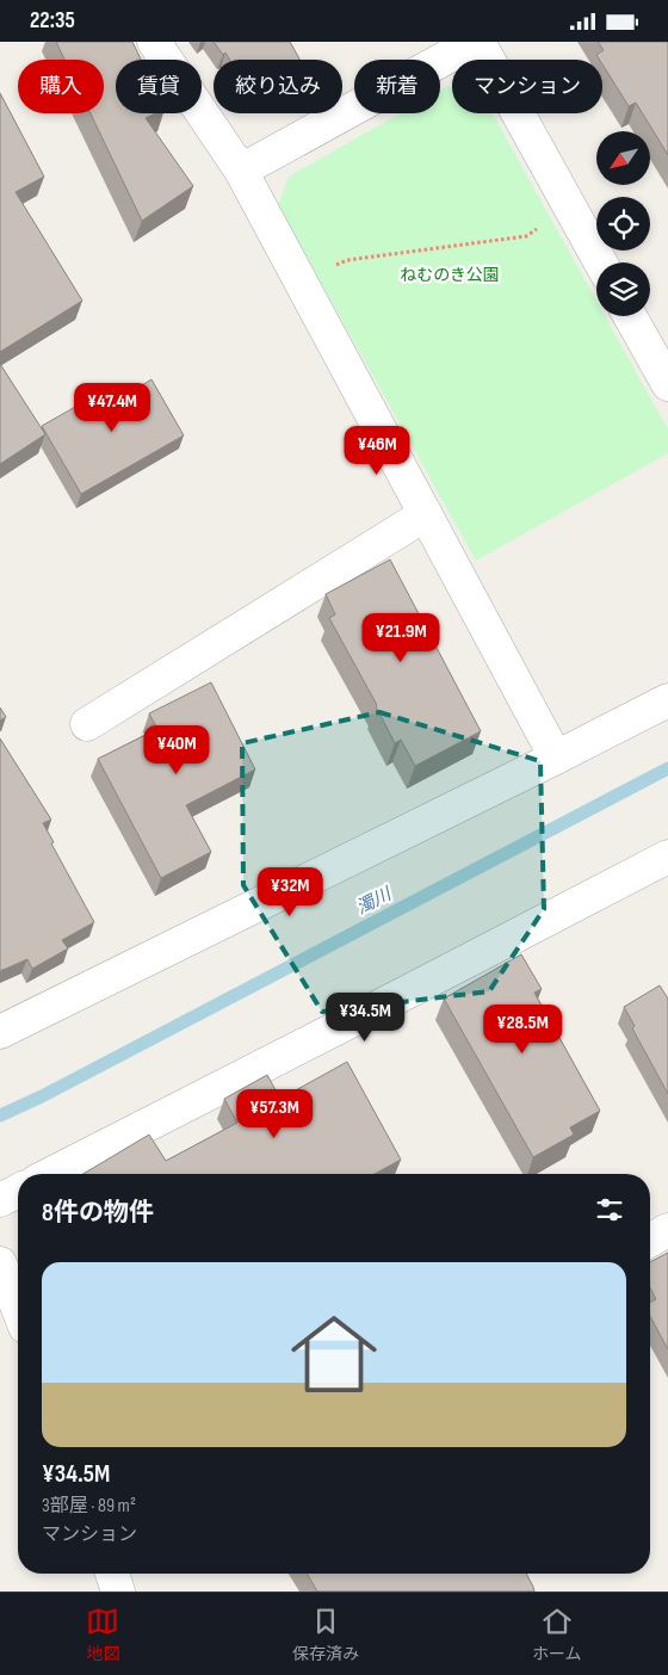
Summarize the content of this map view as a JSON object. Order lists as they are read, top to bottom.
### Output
{
  "water": ["濁川"],
  "parks": ["ねむのき公園"],
  "north": "bottom left",
  "page": {
    "status": "22:35",
    "chip": [
      "購入",
      "賃貸",
      "絞り込み",
      "新着",
      "マンション"
    ],
    "price": [
      "¥47.4M",
      "¥46M",
      "¥21.9M",
      "¥40M",
      "¥32M",
      "¥34.5M",
      "¥28.5M",
      "¥57.3M"
    ],
    "heading": "8件の物件",
    "list": [
      {
        "name": "¥34.5M",
        "note": "3部屋 · 89 m² · マンション"
      }
    ],
    "tabs": ["地図", "保存済み", "ホーム"]
  }
}
